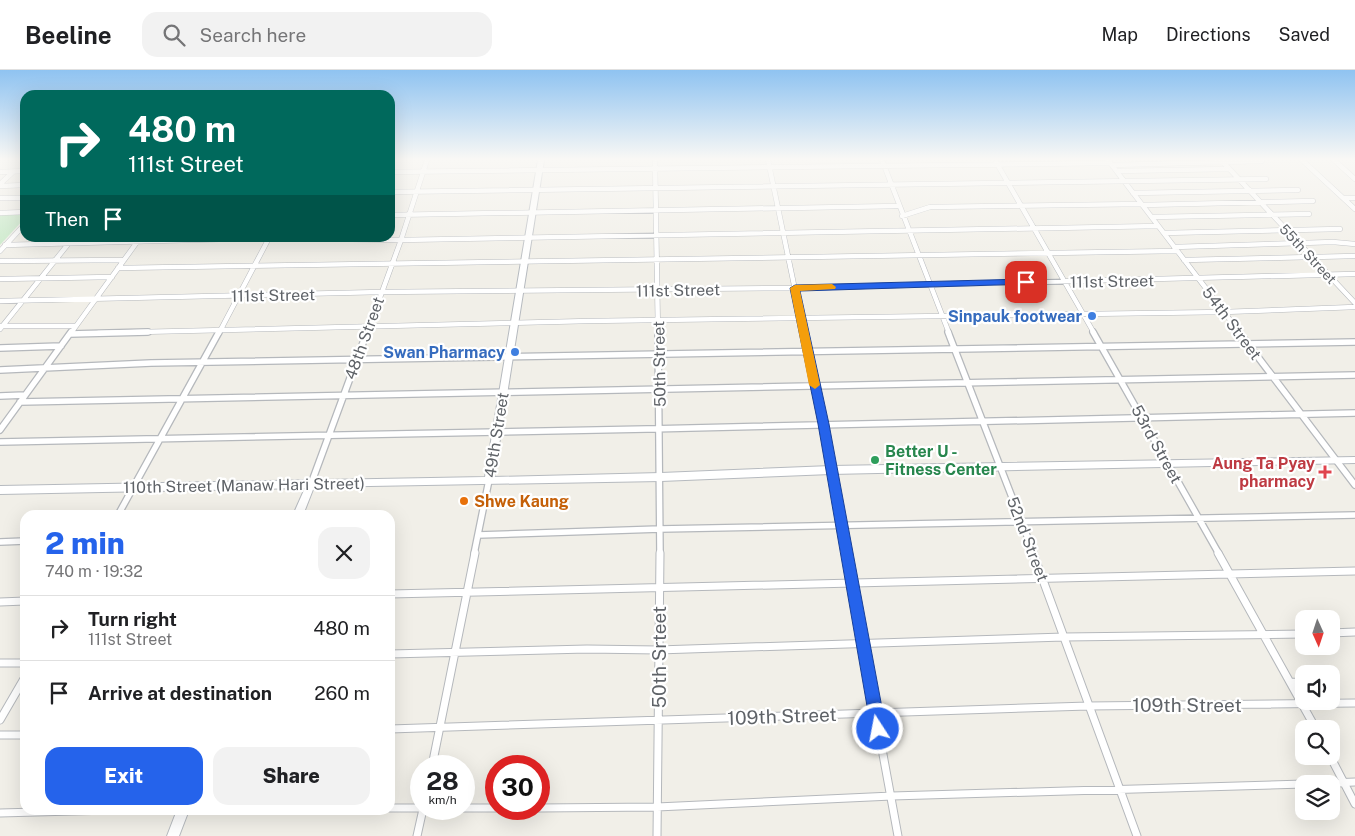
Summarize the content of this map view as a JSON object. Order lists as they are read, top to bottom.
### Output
{
  "streets": {
    "main road": ["48th Street", "49th Street", "110th Street (Manaw Hari Street)"],
    "street": [
      "55th Street",
      "111st Street",
      "54th Street",
      "50th Street",
      "53rd Street",
      "52nd Street",
      "50th Srteet",
      "109th Street"
    ]
  },
  "crossings": [
    ["55th Street", "111st Street"],
    ["111st Street", "54th Street"],
    ["111st Street", "48th Street"],
    ["111st Street", "50th Street"],
    ["111st Street", "49th Street"],
    ["111st Street", "53rd Street"],
    ["111st Street", "52nd Street"],
    ["54th Street", "110th Street (Manaw Hari Street)"],
    ["48th Street", "110th Street (Manaw Hari Street)"],
    ["50th Street", "110th Street (Manaw Hari Street)"],
    ["50th Street", "50th Srteet"],
    ["49th Street", "110th Street (Manaw Hari Street)"],
    ["49th Street", "109th Street"],
    ["53rd Street", "110th Street (Manaw Hari Street)"],
    ["110th Street (Manaw Hari Street)", "52nd Street"],
    ["110th Street (Manaw Hari Street)", "50th Srteet"],
    ["52nd Street", "109th Street"],
    ["50th Srteet", "109th Street"]
  ],
  "places": {
    "other": [
      "Sinpauk footwear",
      "Swan Pharmacy",
      "Better U - Fitness Center",
      "Shwe Kaung"
    ],
    "health": ["Aung Ta Pyay pharmacy"]
  },
  "north": "bottom",
  "page": {
    "header": "Beeline",
    "search": "Search here",
    "nav": ["Map", "Directions", "Saved"],
    "turn": ["480 m", "111st Street"],
    "then": "Then",
    "heading": ["2 min", "740 m · 19:32"],
    "list": [
      {
        "name": "Turn right",
        "note": "111st Street",
        "value": "480 m"
      },
      {
        "name": "Arrive at destination",
        "value": "260 m"
      }
    ],
    "buttons": ["Exit", "Share"],
    "speed": "28 km/h",
    "limit": "30"
  }
}
